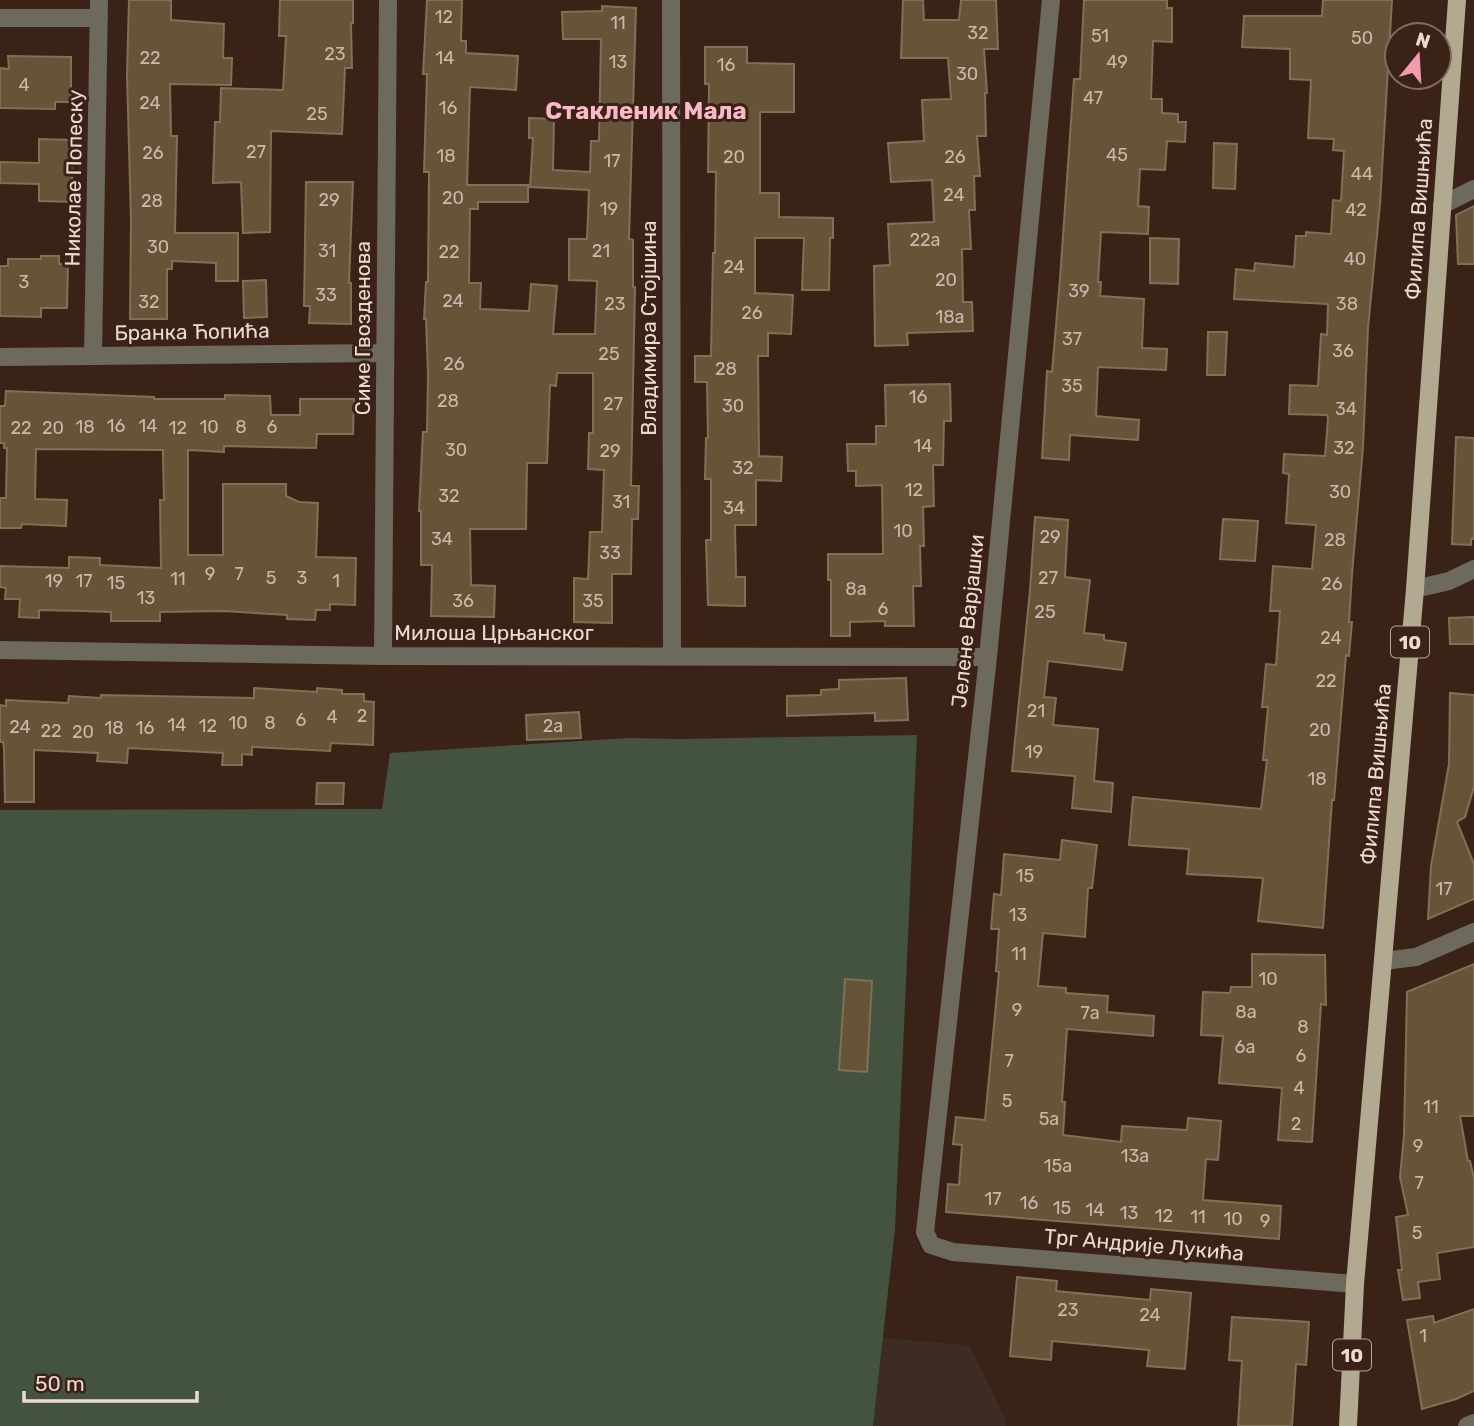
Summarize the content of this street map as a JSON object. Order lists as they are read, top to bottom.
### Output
{
  "streets": {
    "main road": ["Филипа Вишњића", "10"],
    "street": [
      "Николае Попеску",
      "Симе Гвозденова",
      "Владимира Стојшина",
      "Бранка Ћопића",
      "Јелене Варјашки",
      "Милоша Црњанског",
      "Трг Андрије Лукића"
    ]
  },
  "crossings": [
    ["Николае Попеску", "Бранка Ћопића"],
    ["Филипа Вишњића", "Трг Андрије Лукића"],
    ["Симе Гвозденова", "Бранка Ћопића"],
    ["Симе Гвозденова", "Милоша Црњанског"],
    ["Владимира Стојшина", "Милоша Црњанског"],
    ["Јелене Варјашки", "Милоша Црњанског"],
    ["Јелене Варјашки", "Трг Андрије Лукића"]
  ],
  "districts": ["Стакленик Мала"],
  "house_numbers": [
    "12",
    "11",
    "32",
    "51",
    "50",
    "23",
    "22",
    "14",
    "13",
    "49",
    "16",
    "30",
    "4",
    "47",
    "24",
    "16",
    "25",
    "27",
    "26",
    "45",
    "18",
    "20",
    "26",
    "17",
    "44",
    "24",
    "20",
    "29",
    "28",
    "19",
    "42",
    "22a",
    "30",
    "31",
    "21",
    "22",
    "40",
    "24",
    "20",
    "3",
    "39",
    "33",
    "24",
    "32",
    "23",
    "38",
    "26",
    "18a",
    "37",
    "36",
    "25",
    "26",
    "28",
    "35",
    "16",
    "28",
    "27",
    "30",
    "34",
    "16",
    "14",
    "18",
    "10",
    "8",
    "6",
    "22",
    "20",
    "12",
    "14",
    "32",
    "30",
    "29",
    "32",
    "12",
    "30",
    "32",
    "31",
    "34",
    "10",
    "29",
    "34",
    "28",
    "33",
    "9",
    "7",
    "5",
    "3",
    "27",
    "11",
    "19",
    "17",
    "1",
    "15",
    "26",
    "8a",
    "13",
    "36",
    "35",
    "6",
    "25",
    "24",
    "22",
    "21",
    "2",
    "4",
    "6",
    "10",
    "8",
    "14",
    "12",
    "2a",
    "24",
    "18",
    "16",
    "20",
    "22",
    "20",
    "19",
    "18",
    "15",
    "17",
    "13",
    "11",
    "10",
    "9",
    "8a",
    "7a",
    "8",
    "6a",
    "6",
    "7",
    "4",
    "5",
    "11",
    "5a",
    "2",
    "9",
    "13a",
    "15a",
    "7",
    "17",
    "16",
    "15",
    "14",
    "13",
    "12",
    "11",
    "10",
    "9",
    "5",
    "23",
    "24",
    "1"
  ],
  "scale_bar": "50 m",
  "north": "top"
}
